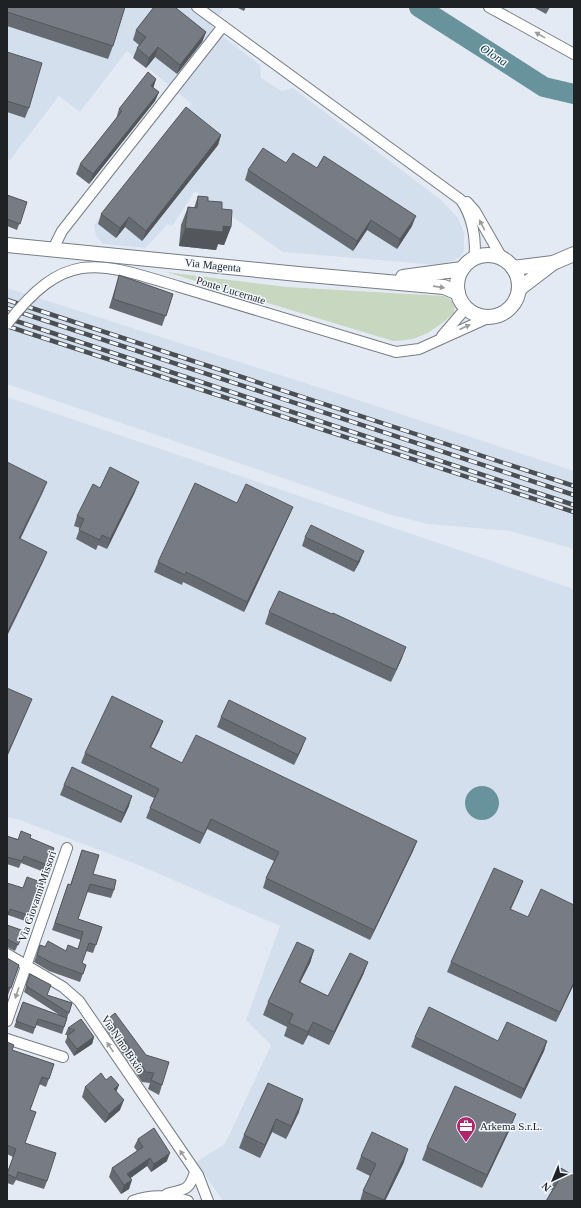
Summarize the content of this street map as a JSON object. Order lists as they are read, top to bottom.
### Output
{
  "streets": {
    "street": [
      "Via Magenta",
      "Ponte Lucernate",
      "Via Giovanni Missori",
      "Via Nino Bixio"
    ]
  },
  "crossings": [
    ["Via Magenta", "Ponte Lucernate"],
    ["Via Giovanni Missori", "Via Nino Bixio"]
  ],
  "one_way": ["Via Nino Bixio"],
  "water": ["Olona"],
  "places": {
    "office": ["Arkema S.r.L."]
  },
  "north": "bottom left"
}
